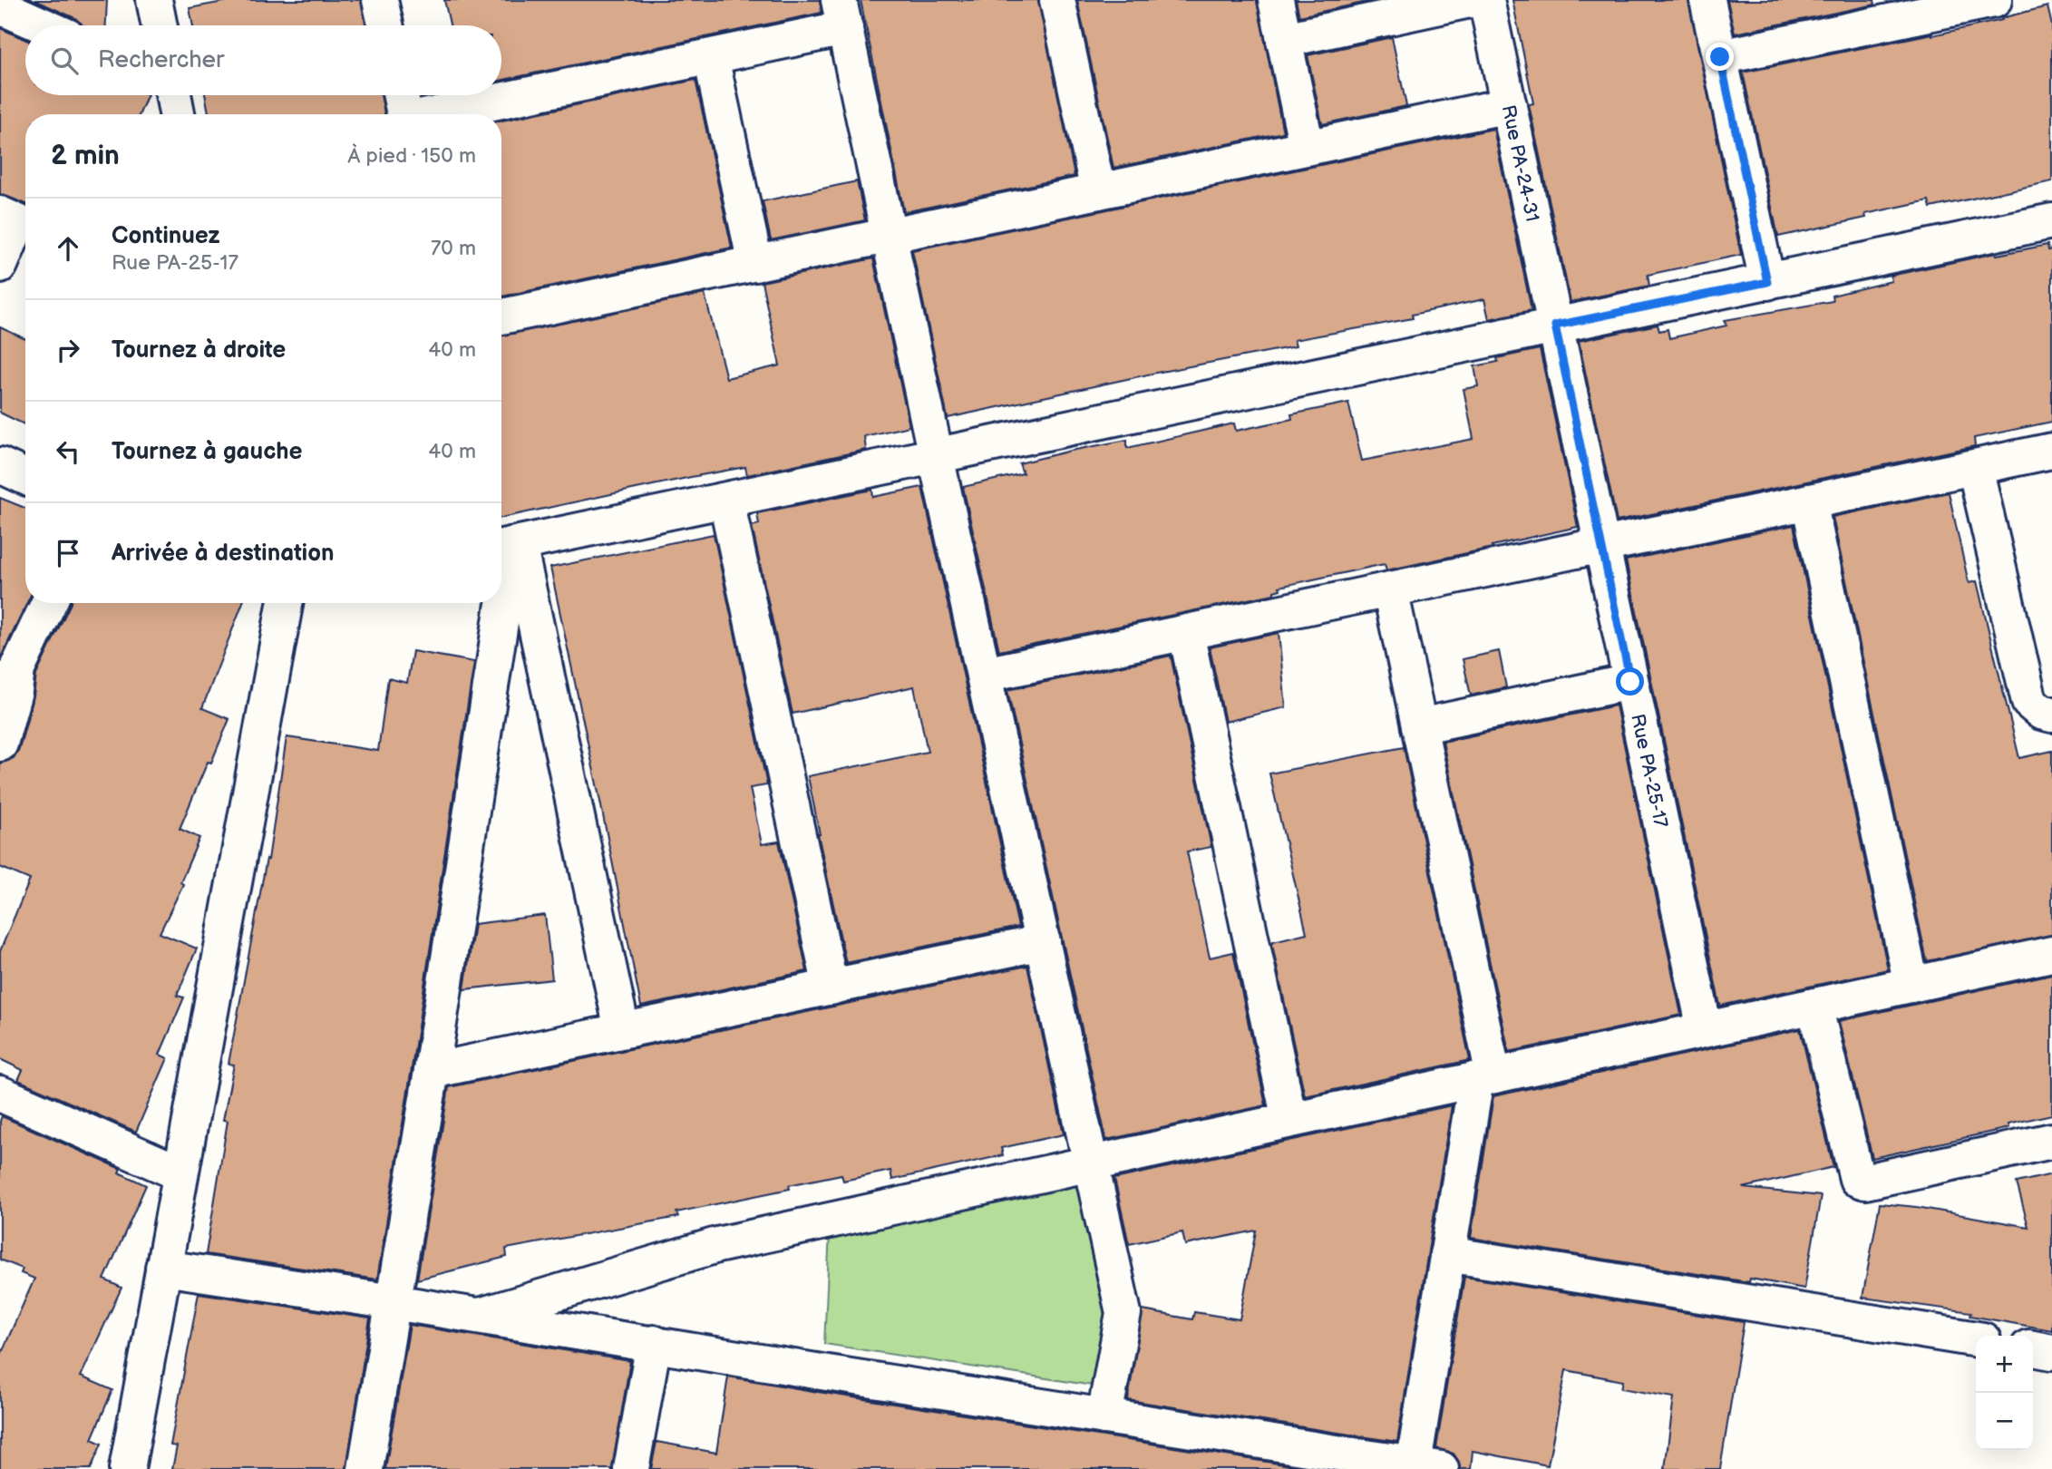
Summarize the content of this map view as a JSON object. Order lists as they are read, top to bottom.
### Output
{
  "streets": {
    "street": ["Rue PA-24-31", "Rue PA-25-17"]
  },
  "crossings": [
    ["Rue PA-24-31", "Rue PA-25-17"]
  ],
  "page": {
    "search": "Rechercher",
    "heading": ["2 min", "À pied · 150 m"],
    "list": [
      ["Continuez", "Rue PA-25-17", "70 m"],
      ["Tournez à droite", "40 m"],
      ["Tournez à gauche", "40 m"],
      "Arrivée à destination"
    ],
    "map_buttons": ["+", "−"]
  }
}
